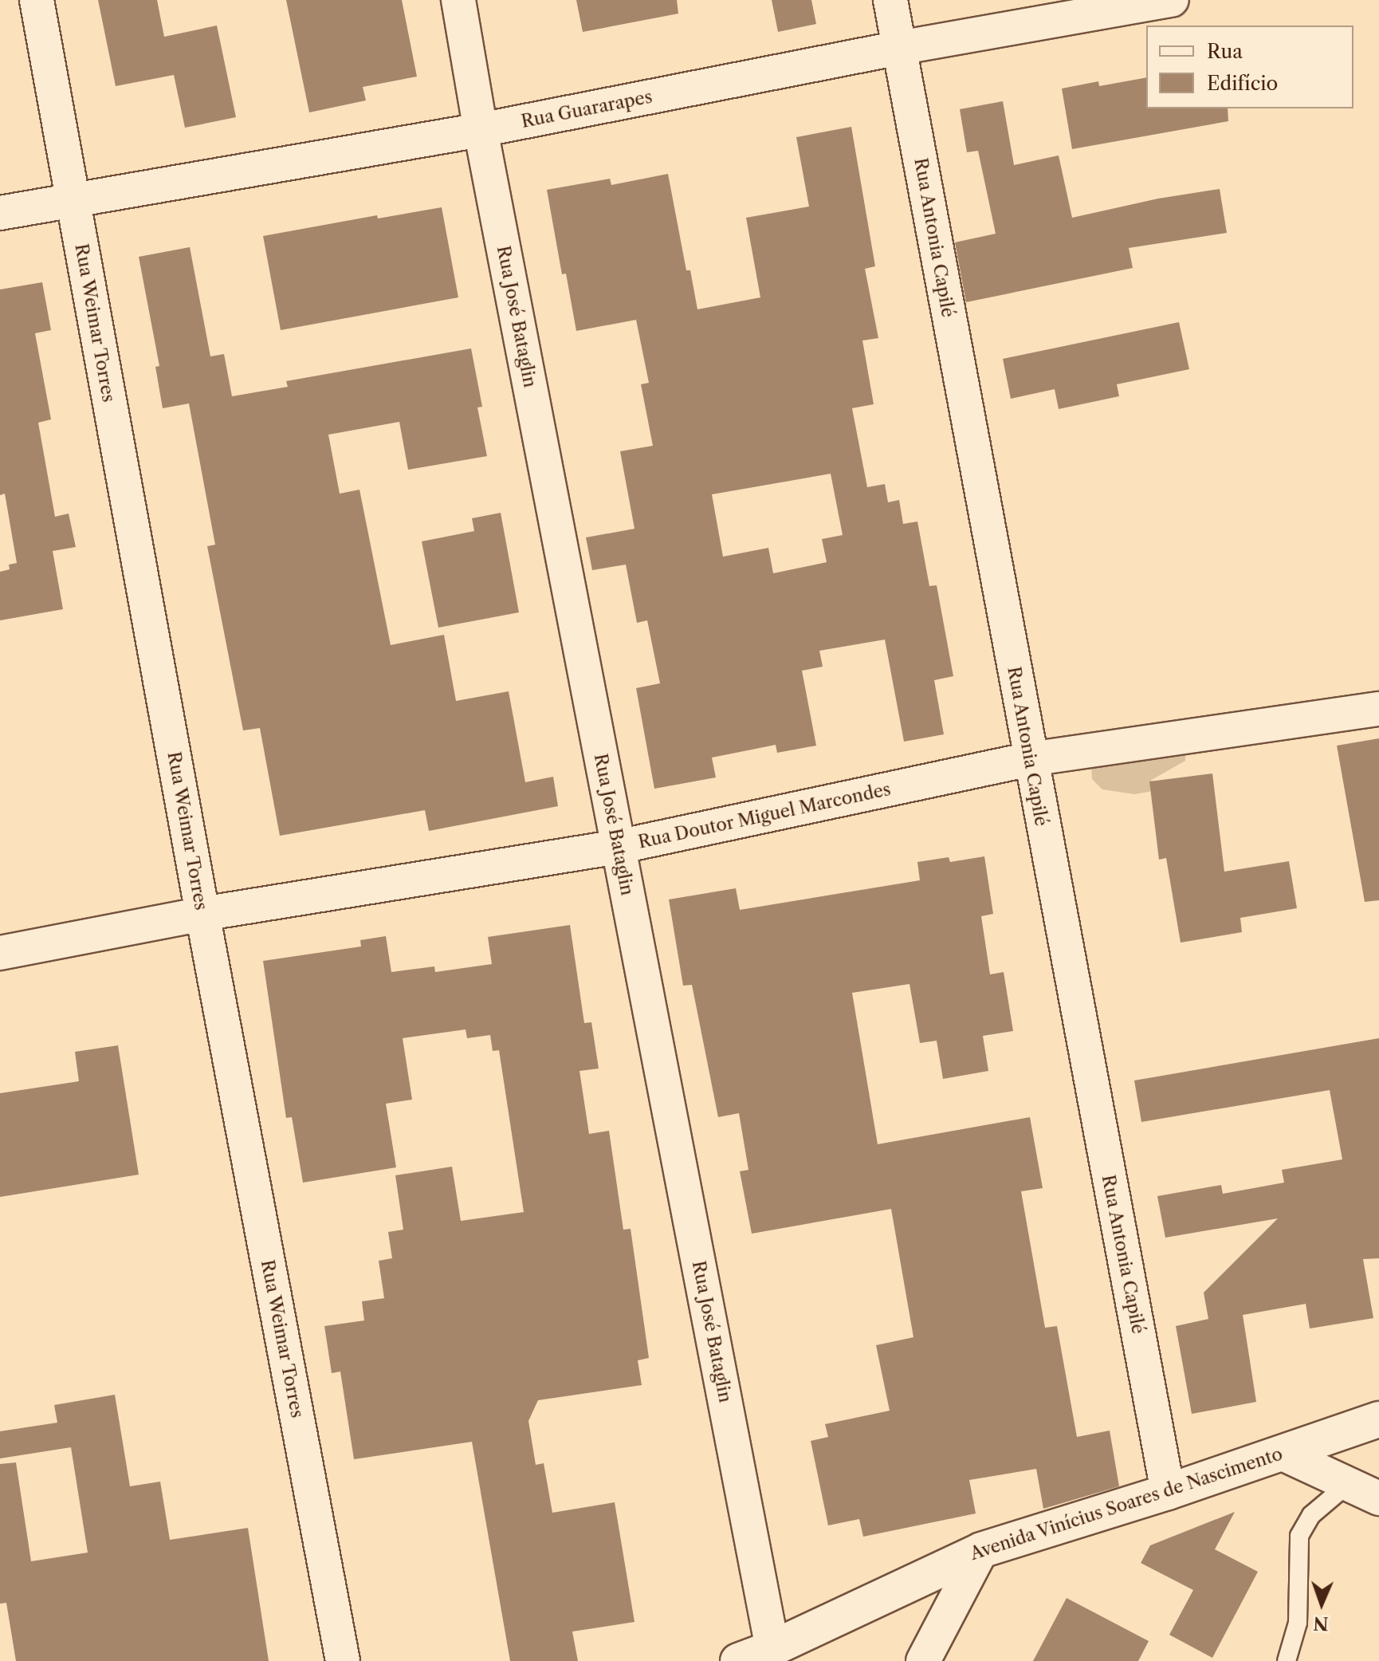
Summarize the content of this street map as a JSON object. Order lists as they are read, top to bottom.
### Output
{
  "streets": {
    "street": [
      "Rua Guararapes",
      "Rua Antonia Capilé",
      "Rua José Bataglin",
      "Rua Weimar Torres",
      "Rua Doutor Miguel Marcondes",
      "Avenida Vinícius Soares de Nascimento"
    ]
  },
  "crossings": [
    ["Rua Guararapes", "Rua Antonia Capilé"],
    ["Rua Guararapes", "Rua José Bataglin"],
    ["Rua Guararapes", "Rua Weimar Torres"],
    ["Rua Antonia Capilé", "Rua Doutor Miguel Marcondes"],
    ["Rua Antonia Capilé", "Avenida Vinícius Soares de Nascimento"],
    ["Rua José Bataglin", "Rua Doutor Miguel Marcondes"],
    ["Rua José Bataglin", "Avenida Vinícius Soares de Nascimento"],
    ["Rua Weimar Torres", "Rua Doutor Miguel Marcondes"]
  ],
  "legend": ["Rua", "Edifício"],
  "north": "bottom"
}
